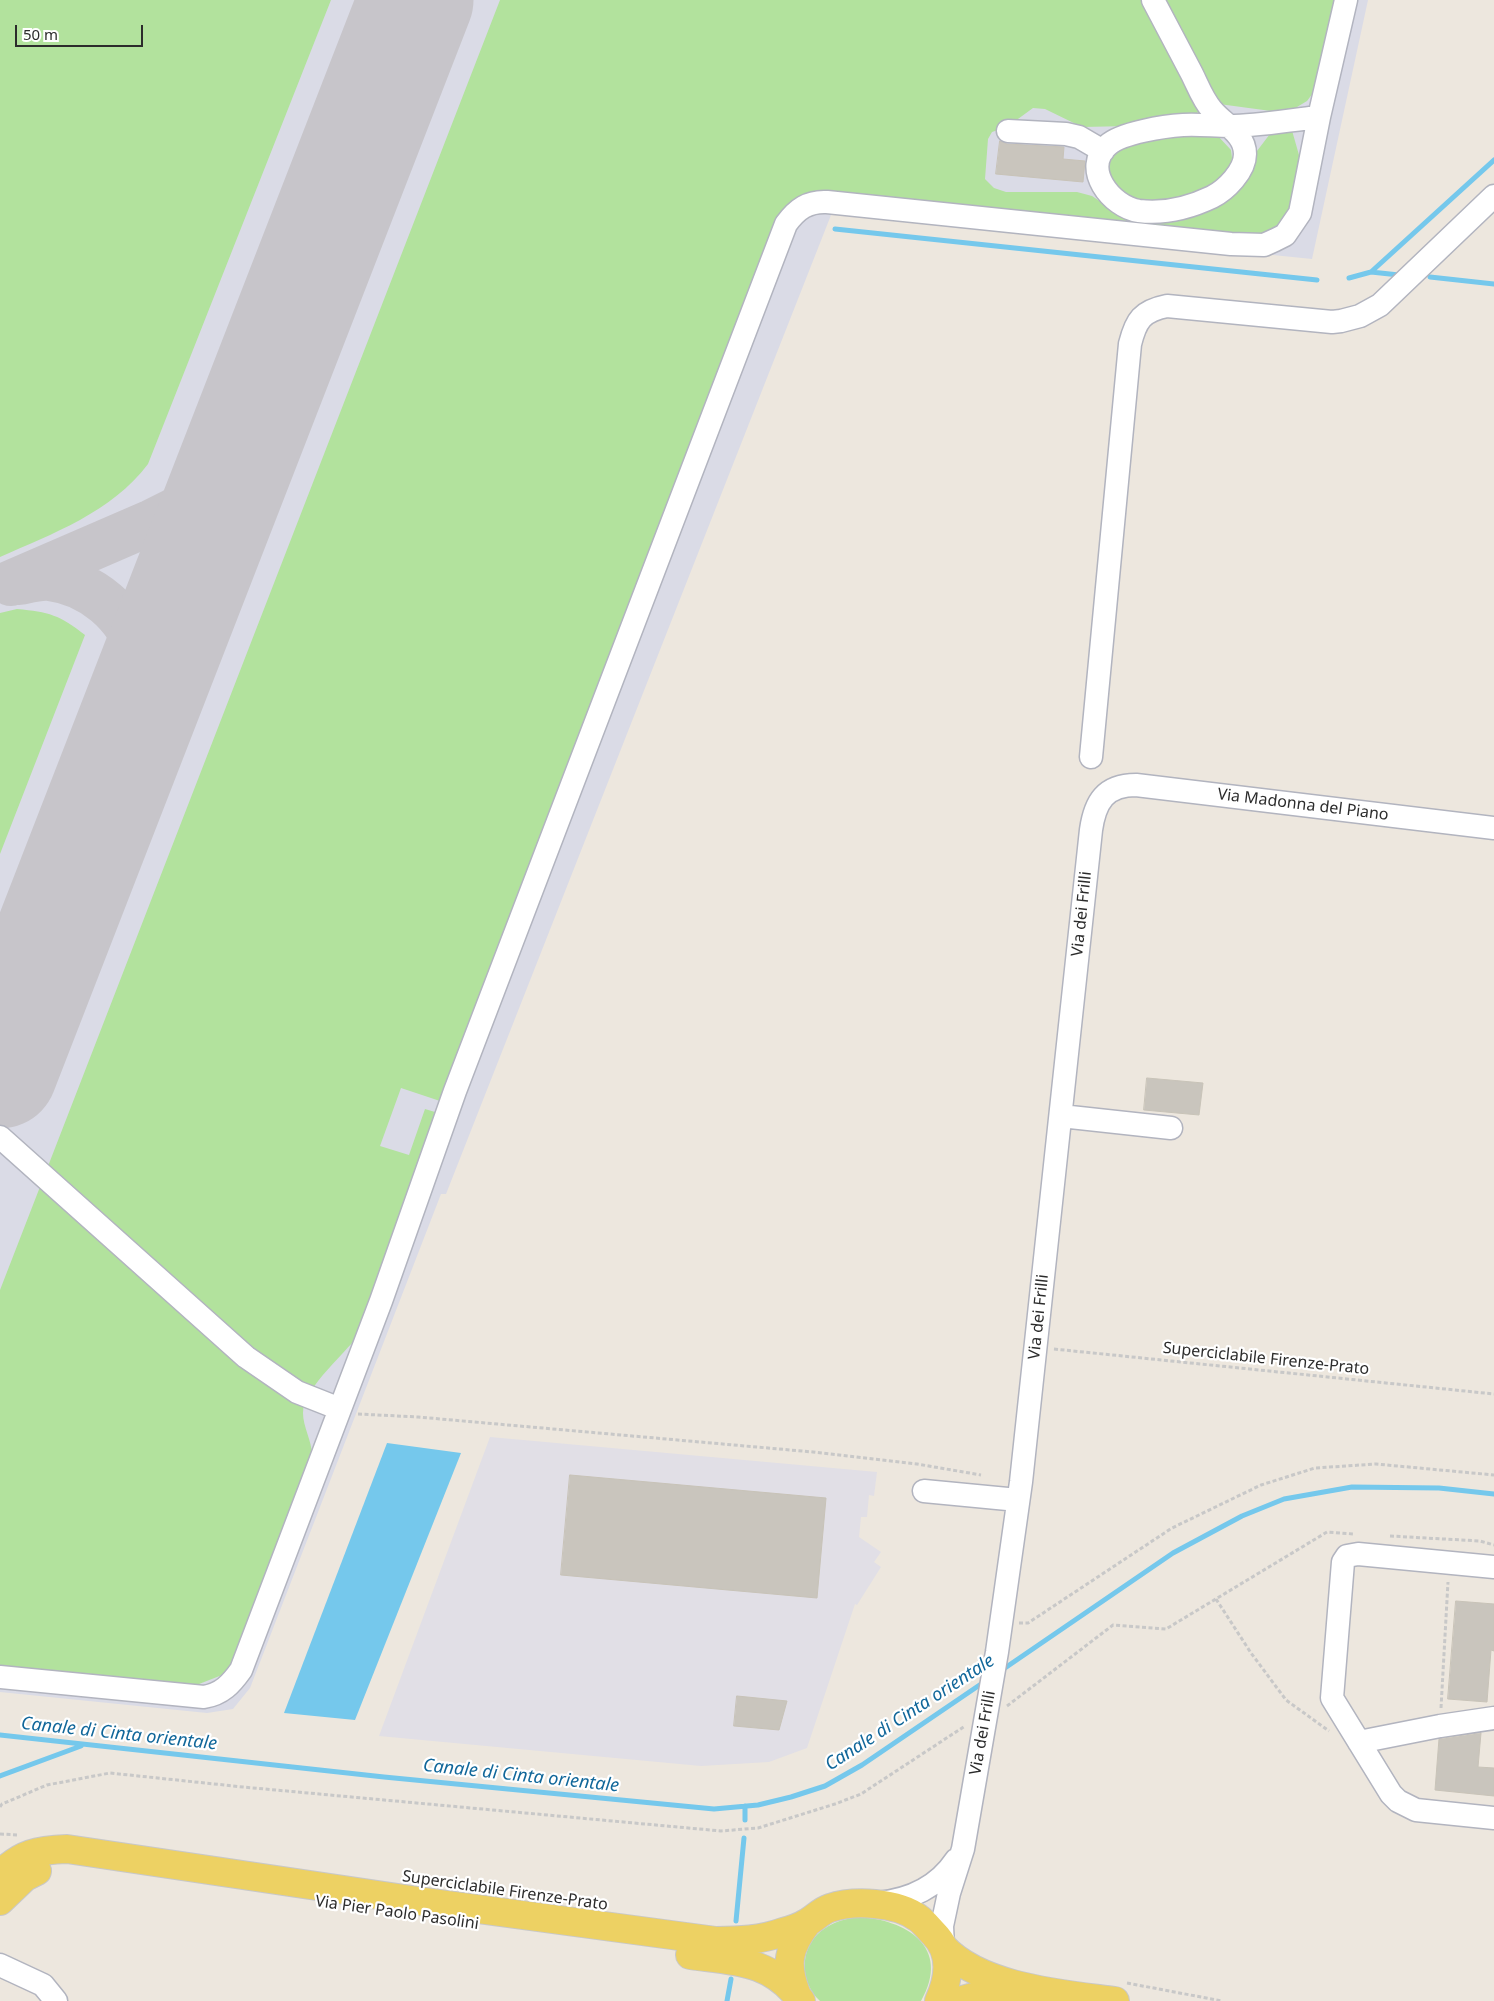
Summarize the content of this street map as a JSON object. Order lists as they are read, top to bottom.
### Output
{
  "streets": {
    "main road": ["Via Pier Paolo Pasolini"],
    "street": ["Via Madonna del Piano", "Via dei Frilli"],
    "path": ["Superciclabile Firenze-Prato"]
  },
  "crossings": [
    ["Via Madonna del Piano", "Via dei Frilli"],
    ["Via dei Frilli", "Superciclabile Firenze-Prato"],
    ["Via dei Frilli", "Via Pier Paolo Pasolini"]
  ],
  "water": ["Canale di Cinta orientale"],
  "scale_bar": "50 m"
}
